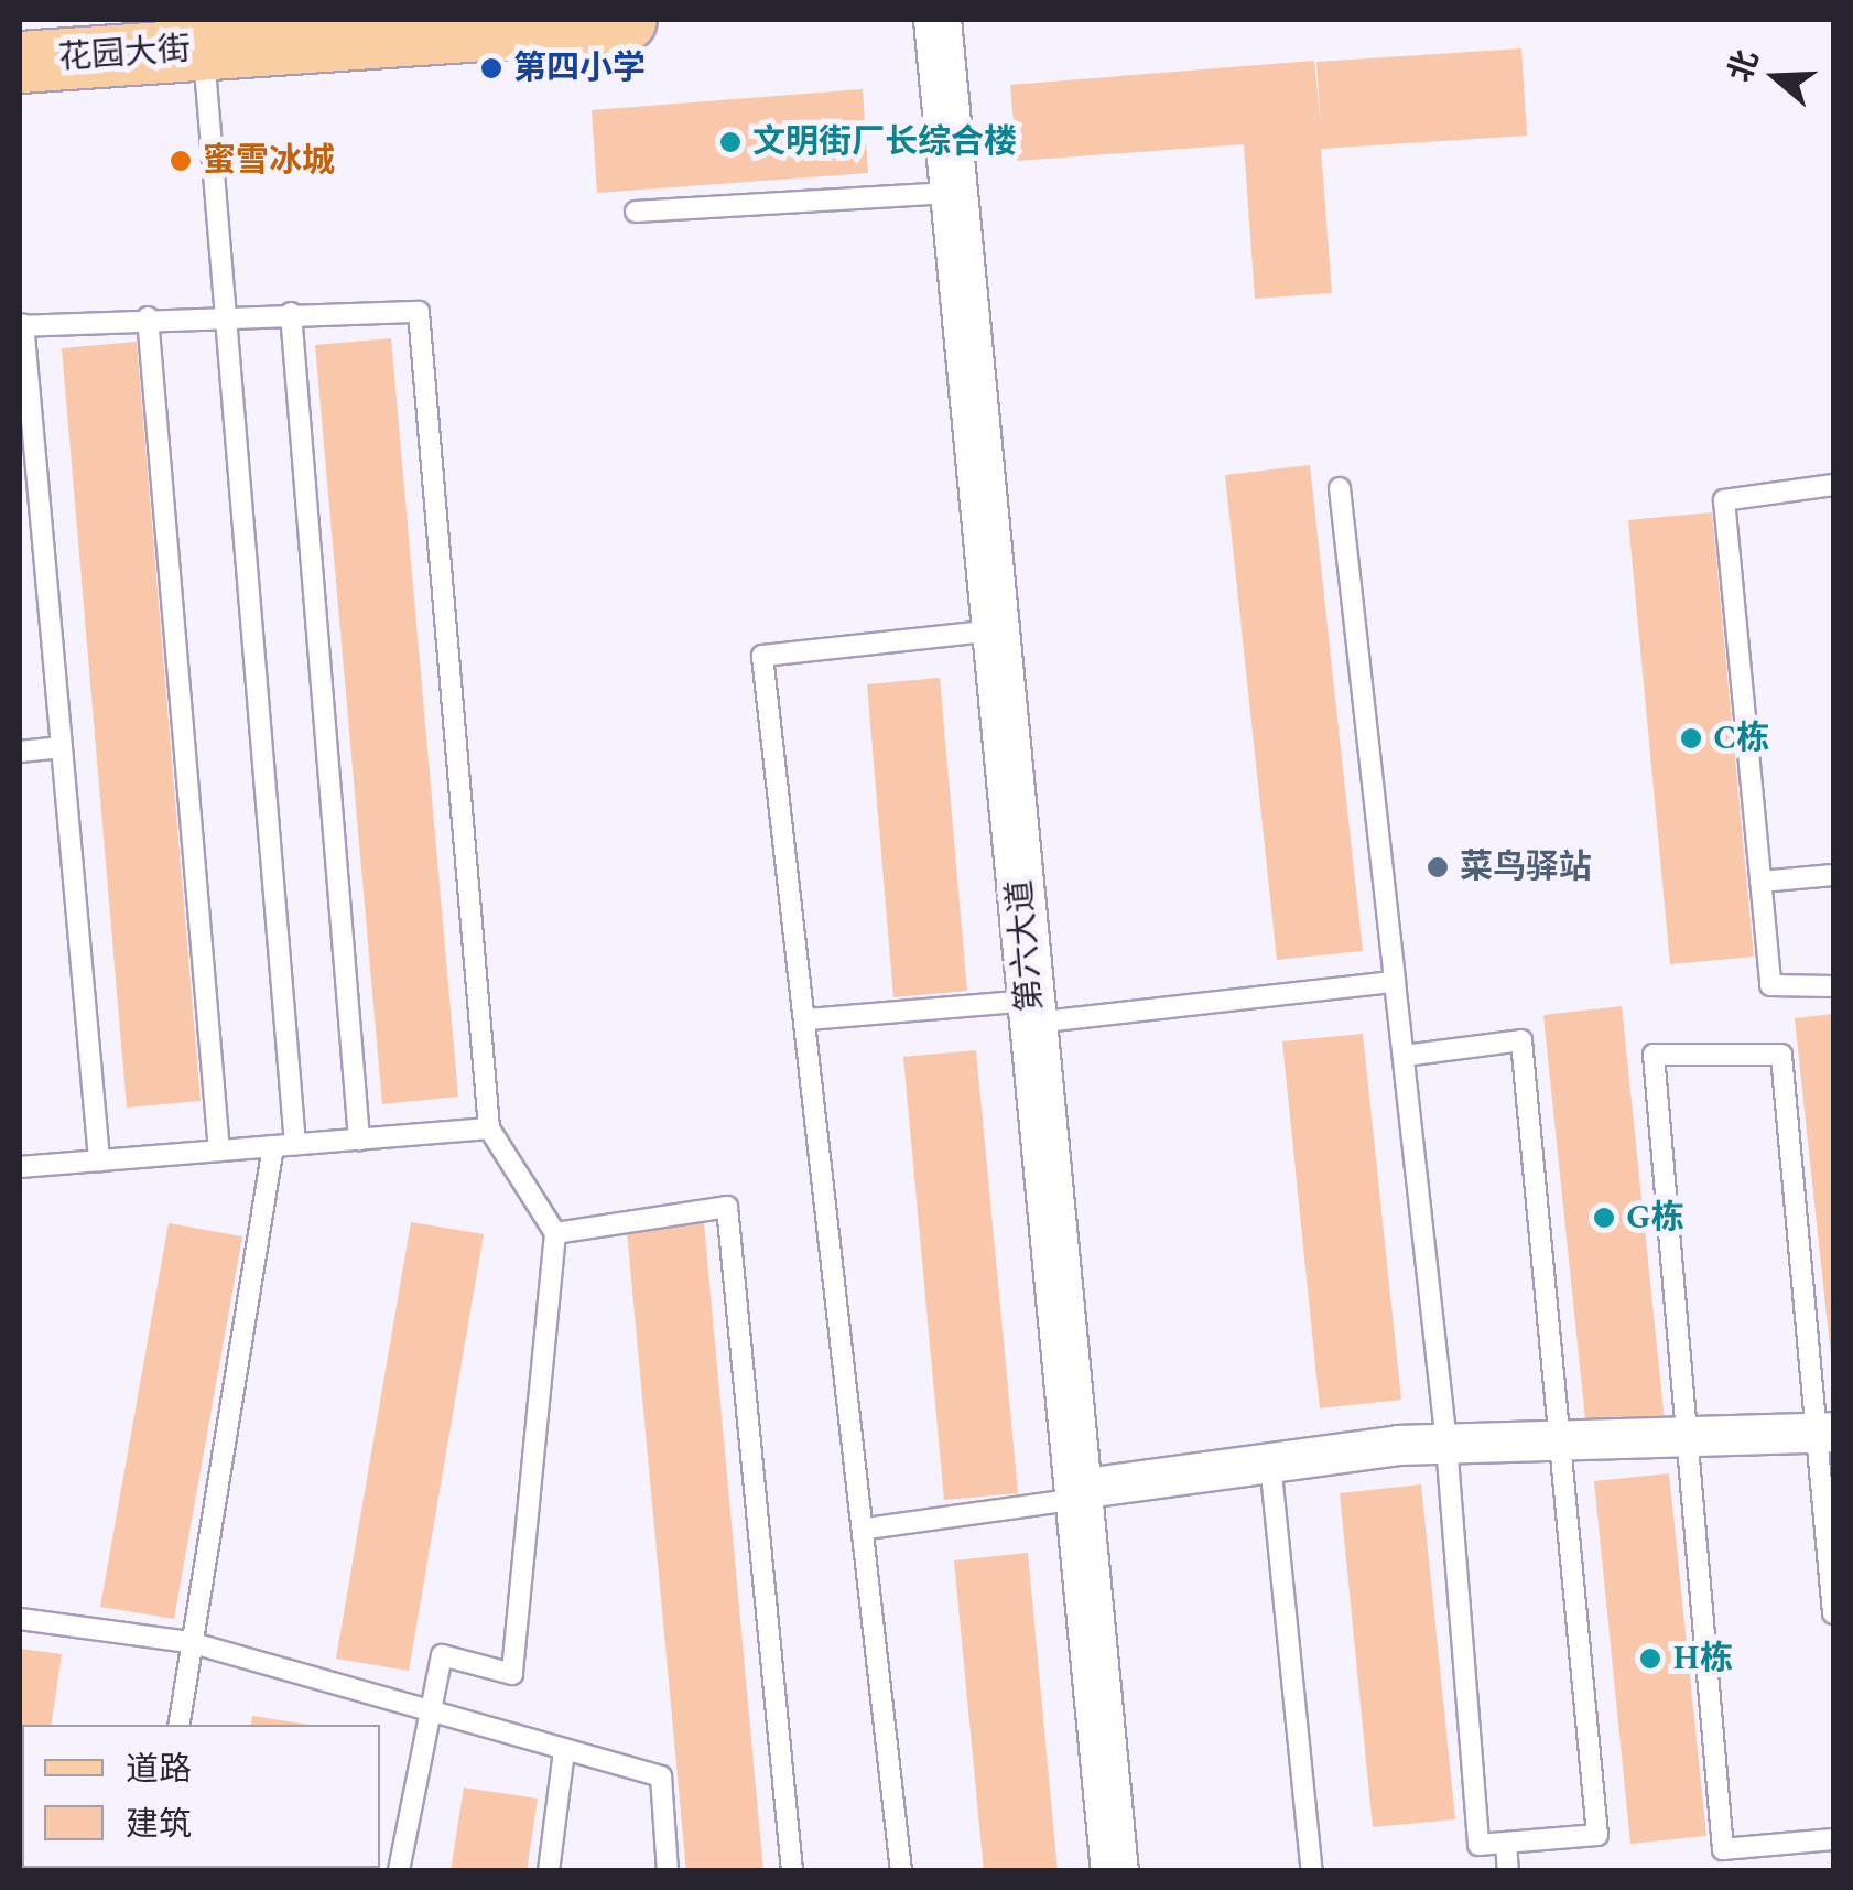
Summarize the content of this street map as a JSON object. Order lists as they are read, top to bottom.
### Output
{
  "streets": {
    "main road": ["花园大街"],
    "street": ["第六大道"]
  },
  "places": [
    "第四小学",
    "文明街厂长综合楼",
    "蜜雪冰城",
    "C栋",
    "菜鸟驿站",
    "G栋",
    "H栋"
  ],
  "legend": ["道路", "建筑"],
  "north": "left"
}
